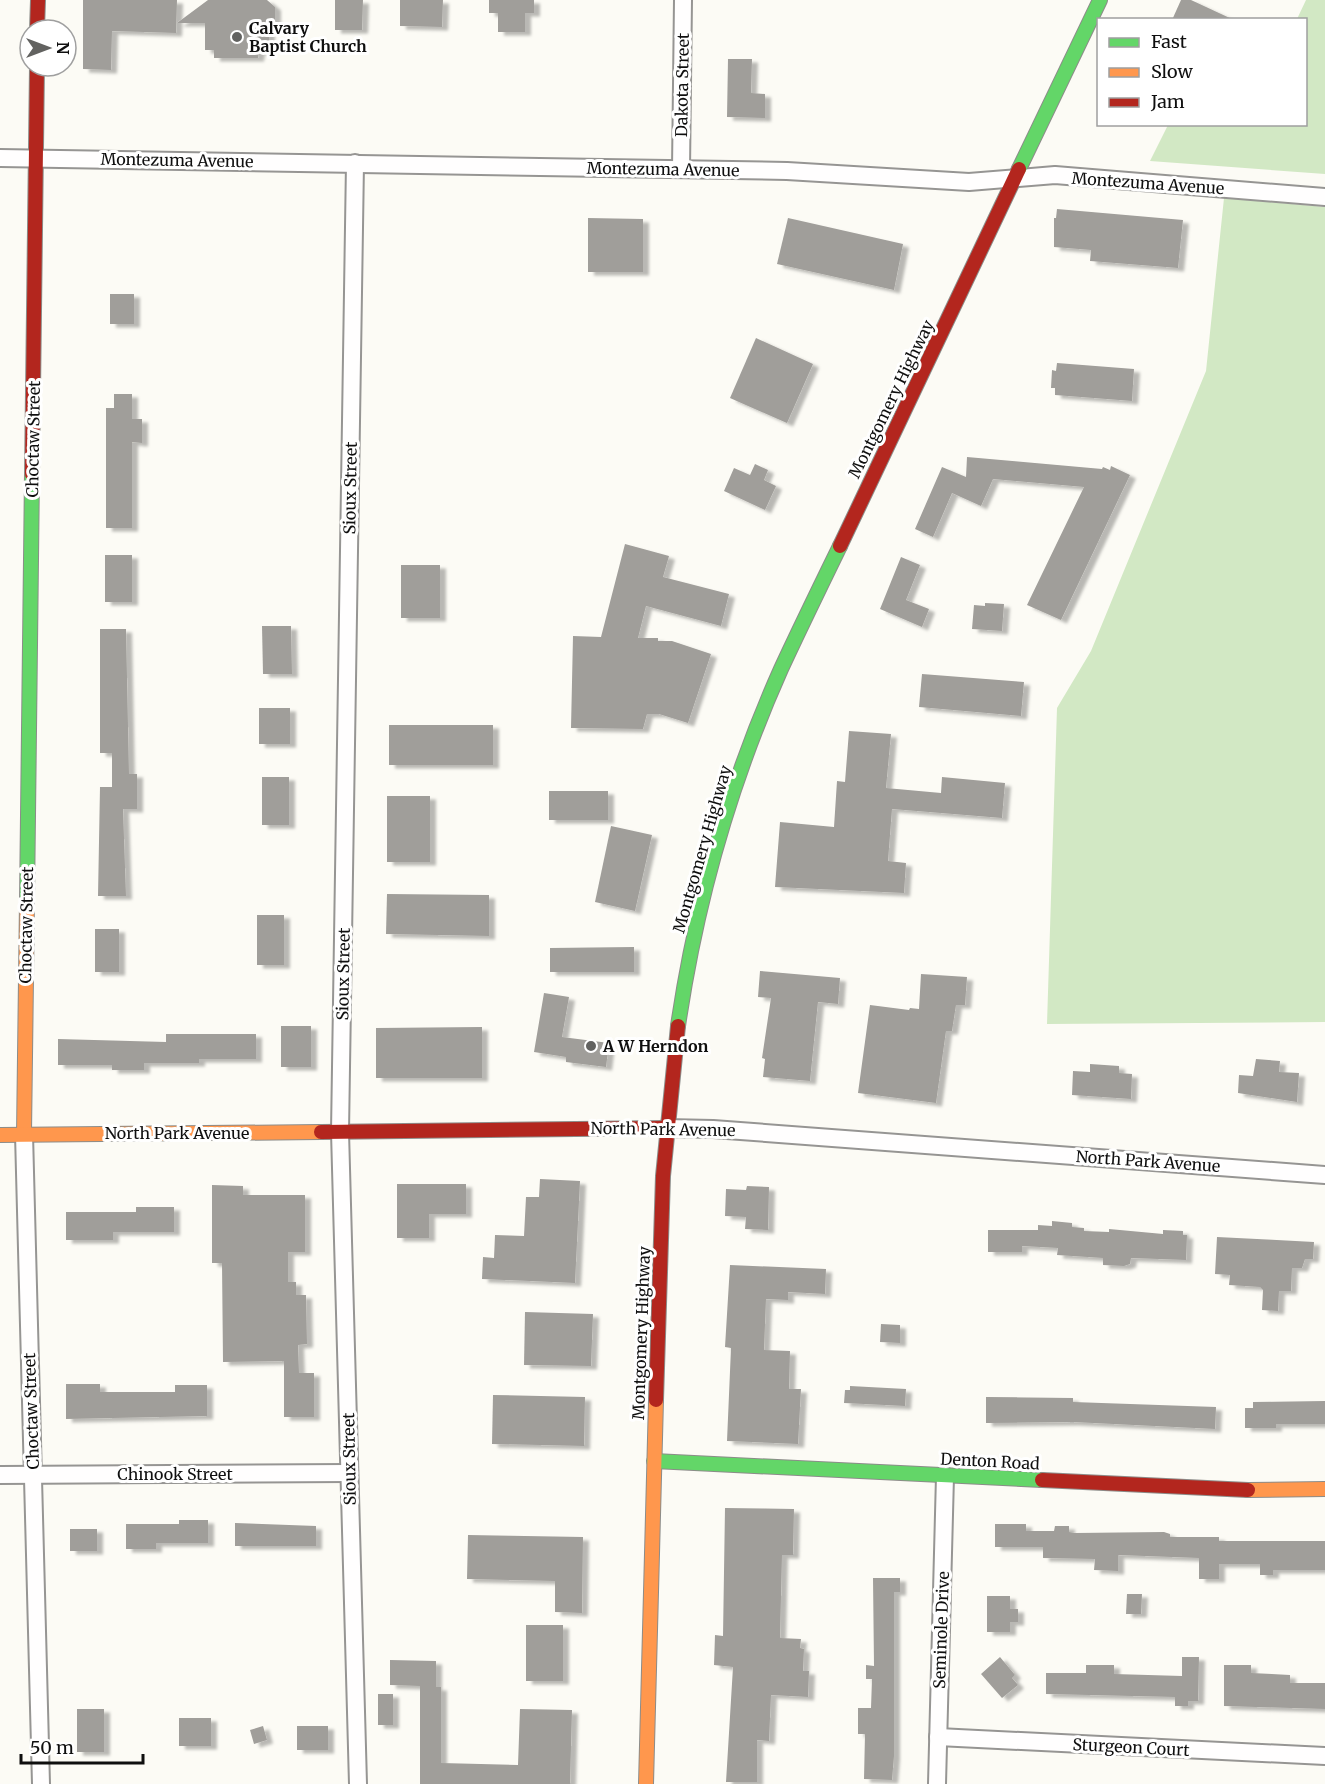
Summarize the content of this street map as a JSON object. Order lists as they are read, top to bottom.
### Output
{
  "streets": {
    "street": [
      "Dakota Street",
      "Montezuma Avenue",
      "Montgomery Highway",
      "Choctaw Street",
      "Sioux Street",
      "North Park Avenue",
      "Denton Road",
      "Chinook Street",
      "Seminole Drive",
      "Sturgeon Court"
    ]
  },
  "crossings": [
    ["Dakota Street", "Montezuma Avenue"],
    ["Montezuma Avenue", "Montgomery Highway"],
    ["Montezuma Avenue", "Choctaw Street"],
    ["Montezuma Avenue", "Sioux Street"],
    ["Montgomery Highway", "North Park Avenue"],
    ["Montgomery Highway", "Denton Road"],
    ["Choctaw Street", "North Park Avenue"],
    ["Choctaw Street", "Chinook Street"],
    ["Sioux Street", "North Park Avenue"],
    ["Sioux Street", "Chinook Street"],
    ["Denton Road", "Seminole Drive"],
    ["Seminole Drive", "Sturgeon Court"]
  ],
  "places": ["Calvary Baptist Church", "A W Herndon"],
  "legend": ["Fast", "Slow", "Jam"],
  "scale_bar": "50 m",
  "north": "right"
}
